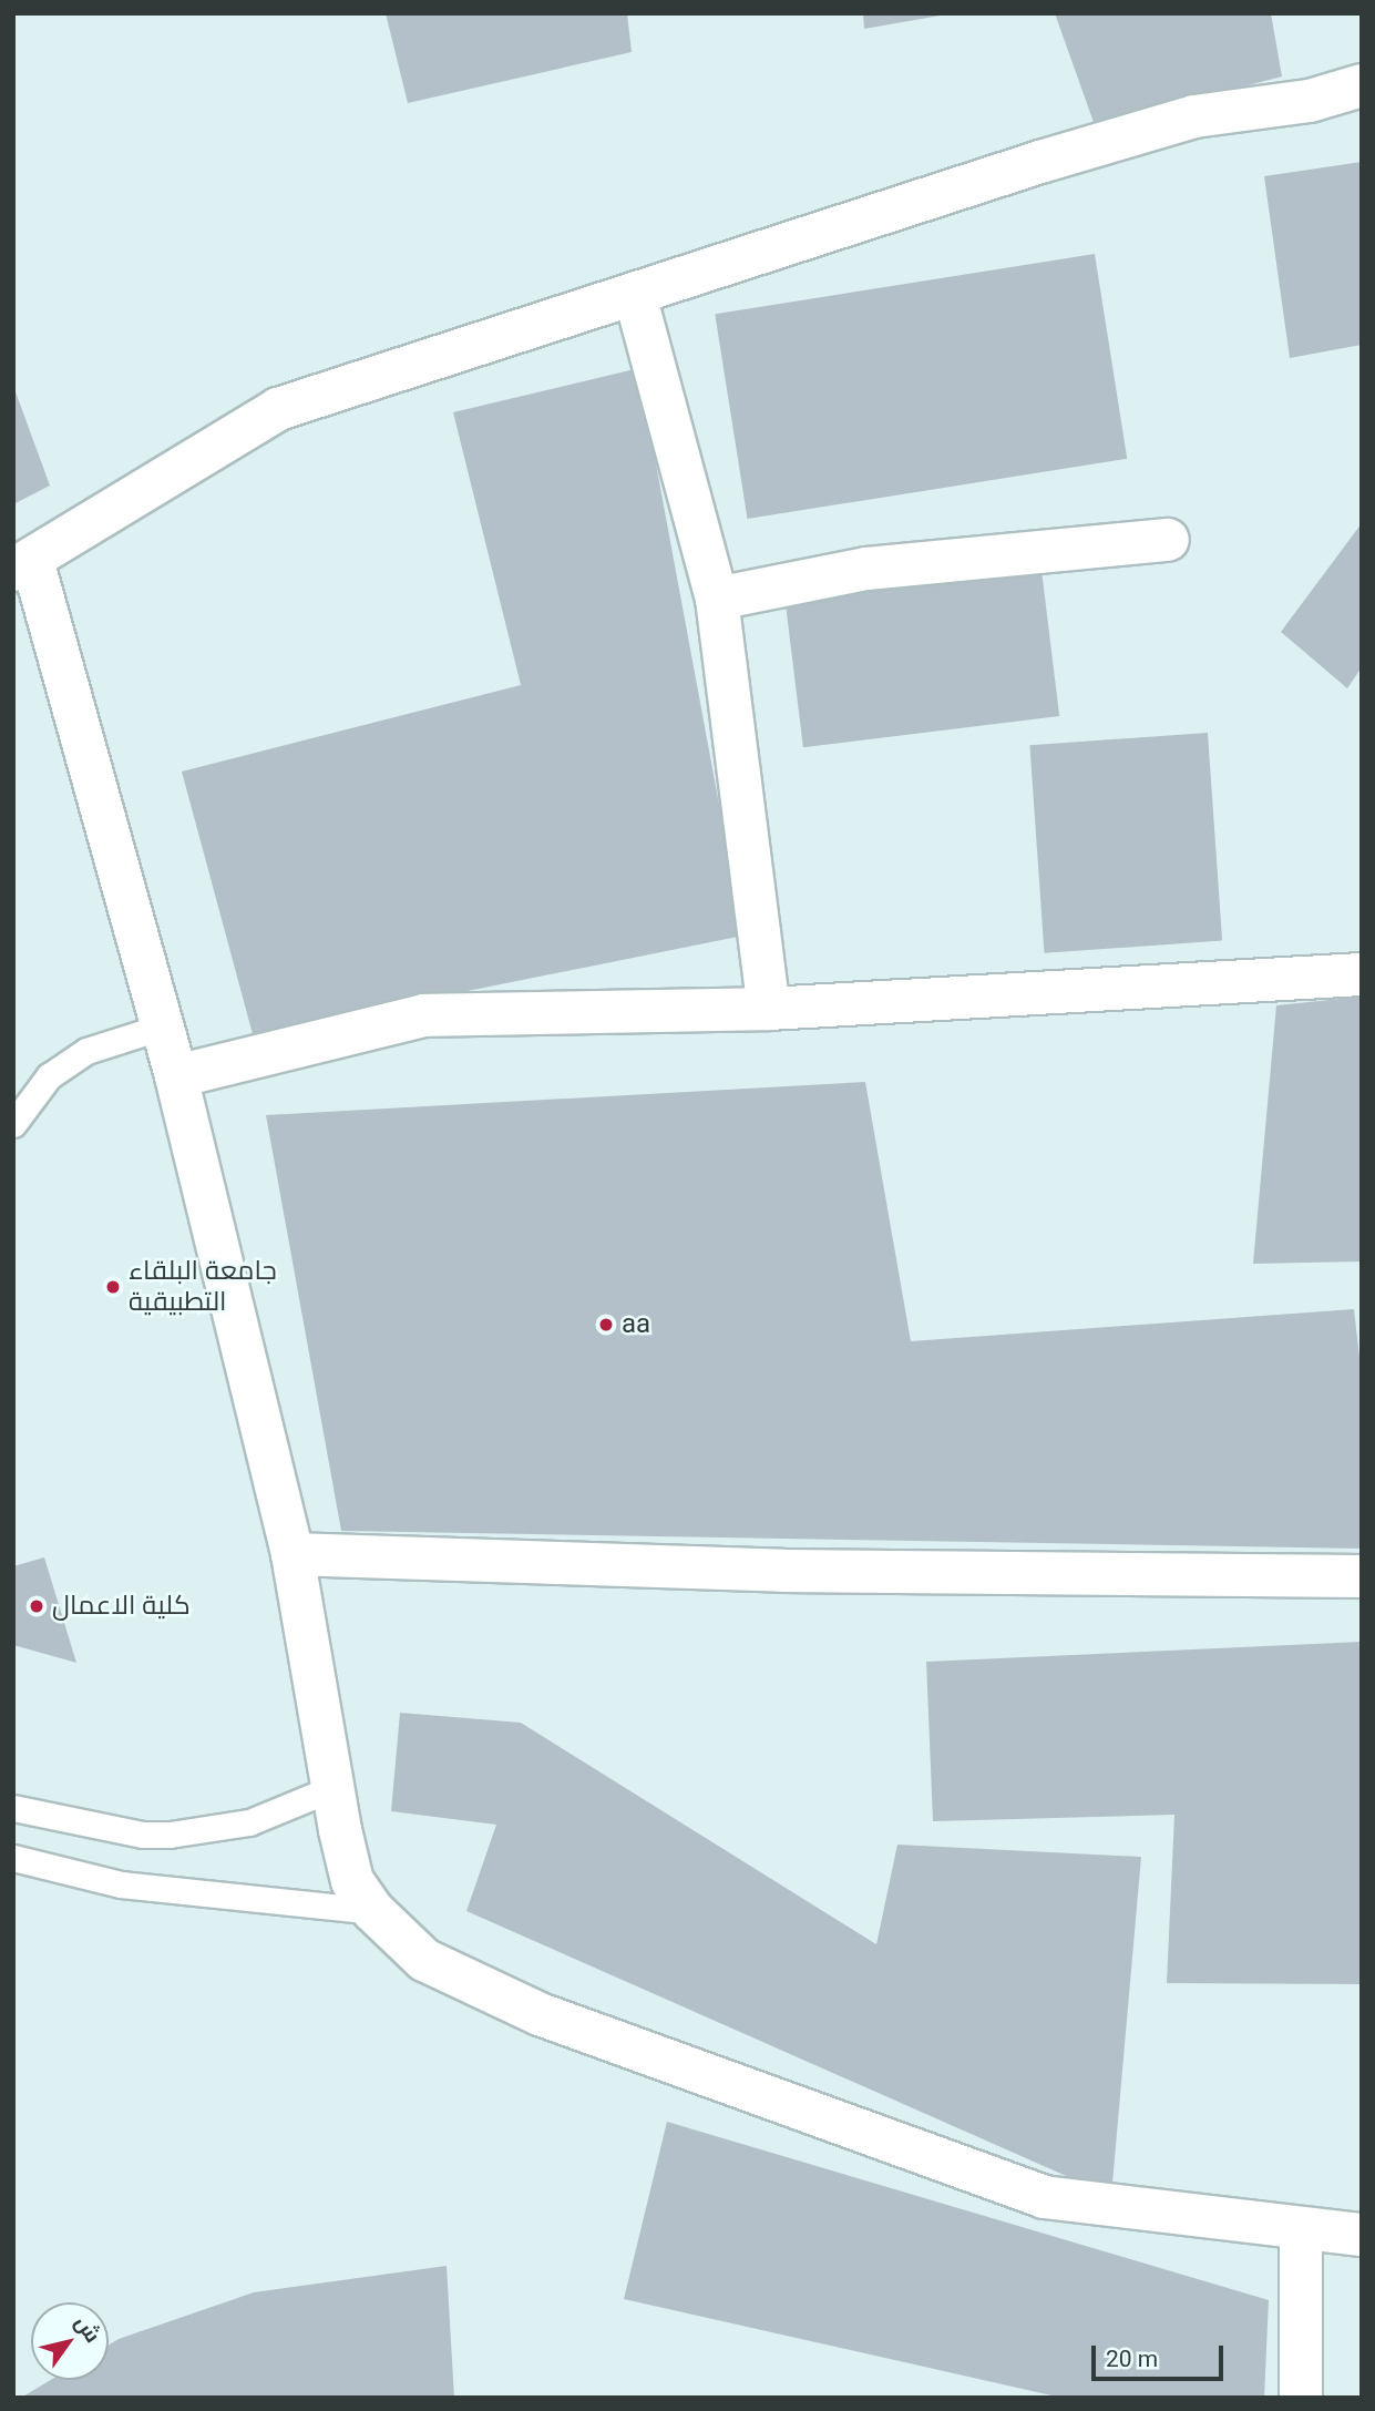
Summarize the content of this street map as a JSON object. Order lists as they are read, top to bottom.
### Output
{
  "places": ["جامعة البلقاء التطبيقية", "aa", "كلية الاعمال"],
  "scale_bar": "20 m",
  "north": "top right"
}
